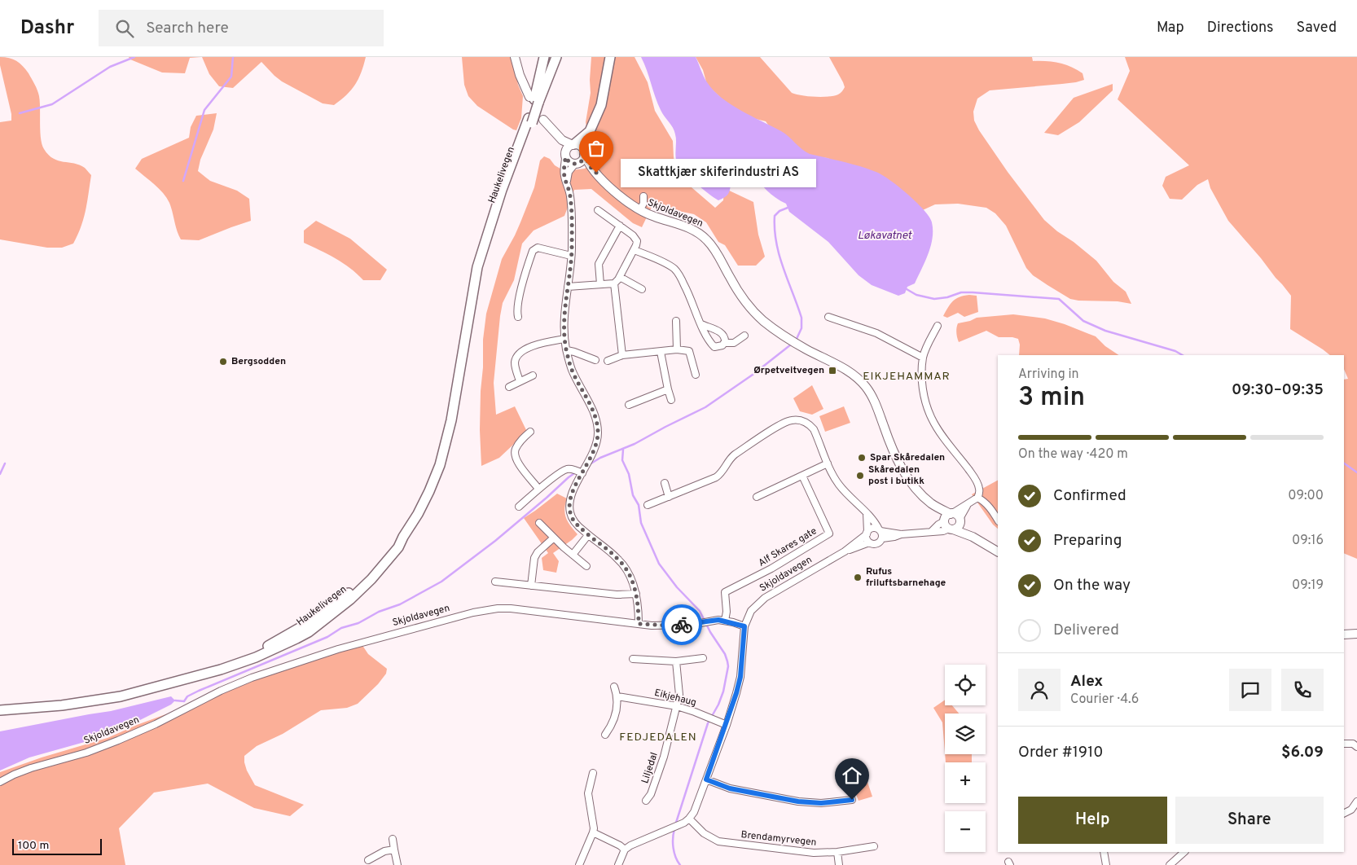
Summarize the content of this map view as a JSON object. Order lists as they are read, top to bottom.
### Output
{
  "streets": {
    "highway": ["Haukelivegen"],
    "main road": ["Skjoldavegen"],
    "street": [
      "Alf Skares gate",
      "Eikjehaug",
      "Liljedal",
      "Brendamyrvegen"
    ]
  },
  "crossings": [
    ["Skjoldavegen", "Alf Skares gate"],
    ["Eikjehaug", "Liljedal"]
  ],
  "districts": ["EIKJEHAMMAR", "FEDJEDALEN"],
  "water": ["Løkavatnet"],
  "places": {
    "other": [
      "Skattkjær skiferindustri AS",
      "Bergsodden",
      "Spar Skåredalen",
      "Skåredalen post i butikk",
      "Rufus friluftsbarnehage"
    ],
    "transit": ["Ørpetveitvegen"]
  },
  "scale_bar": "100 m",
  "page": {
    "header": "Dashr",
    "search": "Search here",
    "nav": ["Map", "Directions", "Saved"],
    "bubble": "Skattkjær skiferindustri AS",
    "heading": ["3 min", "Arriving in", "09:30–09:35"],
    "panel": [
      "Alex",
      "Courier · 4.6",
      "Order #1910",
      "$6.09"
    ],
    "bar": "On the way · 420 m",
    "list": [
      ["Confirmed", "09:00"],
      ["Preparing", "09:16"],
      ["On the way", "09:19"],
      "Delivered"
    ],
    "map_buttons": ["+", "−"],
    "buttons": ["Help", "Share"],
    "scale": "100 m"
  }
}
